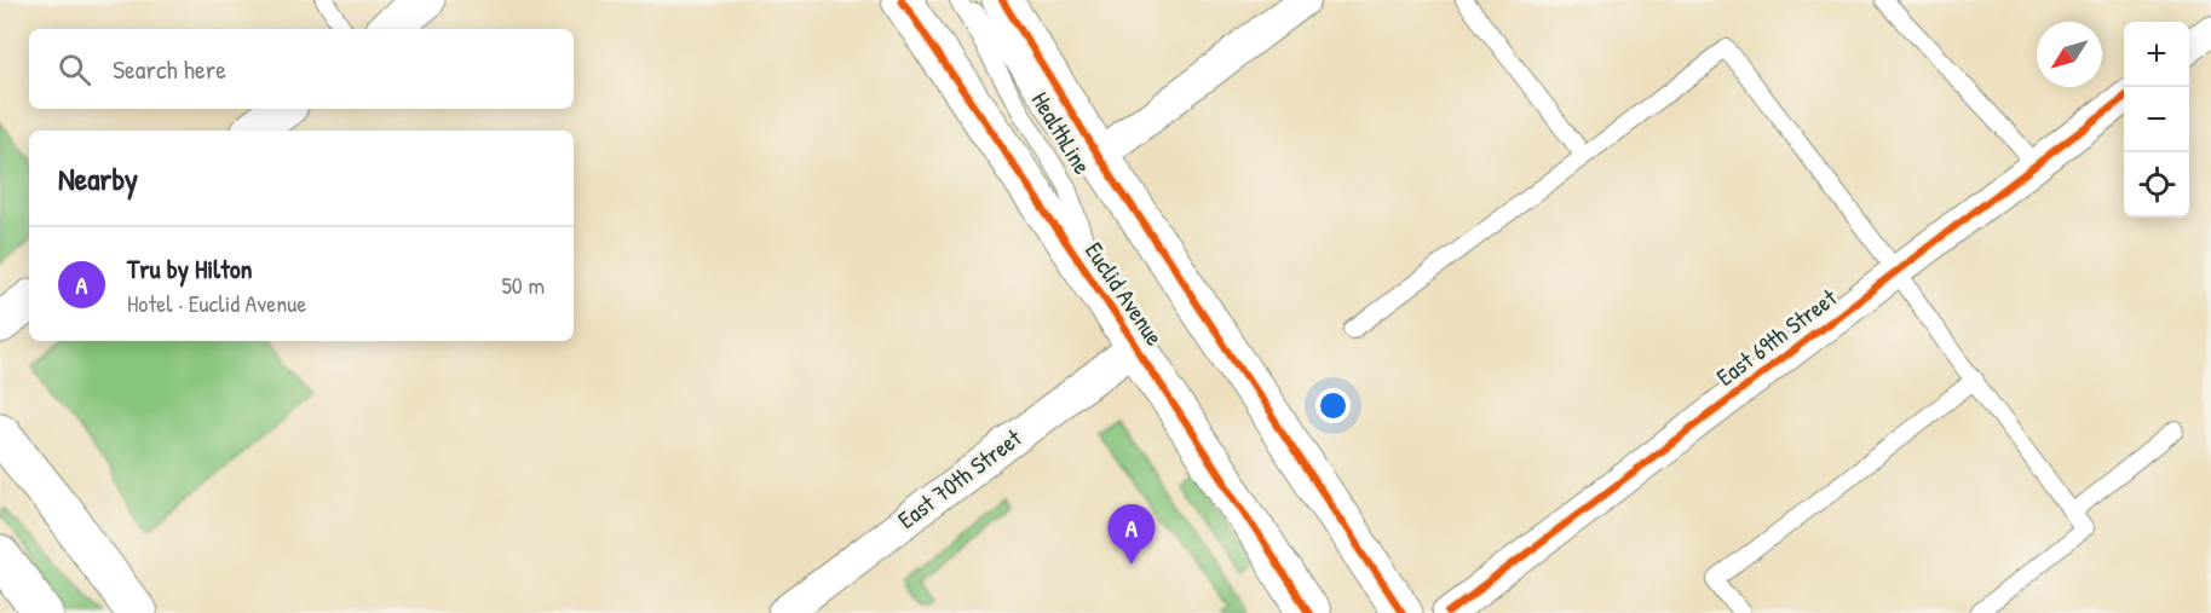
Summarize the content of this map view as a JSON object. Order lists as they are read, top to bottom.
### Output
{
  "streets": {
    "main road": ["Euclid Avenue"],
    "street": ["East 69th Street", "East 70th Street"],
    "lane": ["HealthLine"]
  },
  "crossings": [
    ["HealthLine", "Euclid Avenue"],
    ["Euclid Avenue", "East 70th Street"]
  ],
  "north": "bottom left",
  "page": {
    "map_buttons": ["+", "−"],
    "search": "Search here",
    "heading": "Nearby",
    "list": [
      {
        "mark": "A",
        "name": "Tru by Hilton",
        "note": "Hotel · Euclid Avenue",
        "value": "50 m"
      }
    ],
    "pins": "A"
  }
}
